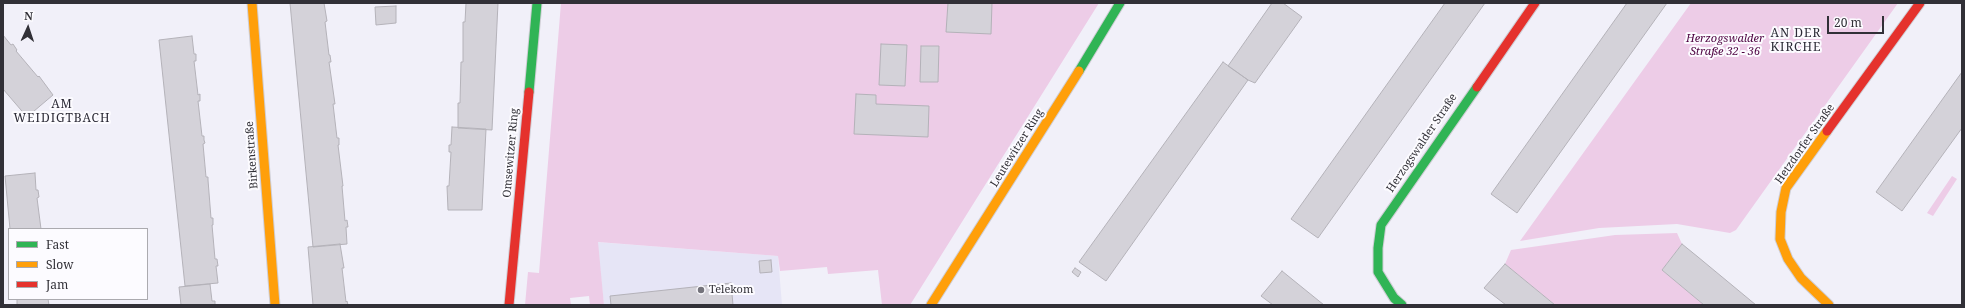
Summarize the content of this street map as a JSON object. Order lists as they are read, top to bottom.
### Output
{
  "streets": {
    "street": [
      "Herzogswalder Straße",
      "Hetzdorfer Straße",
      "Leutewitzer Ring",
      "Omsewitzer Ring",
      "Birkenstraße"
    ]
  },
  "districts": ["AN DER KIRCHE", "AM WEIDIGTBACH"],
  "parks": ["Herzogswalder Straße 32 - 36"],
  "places": ["Telekom"],
  "legend": ["Fast", "Slow", "Jam"],
  "scale_bar": "20 m",
  "north": "top"
}
